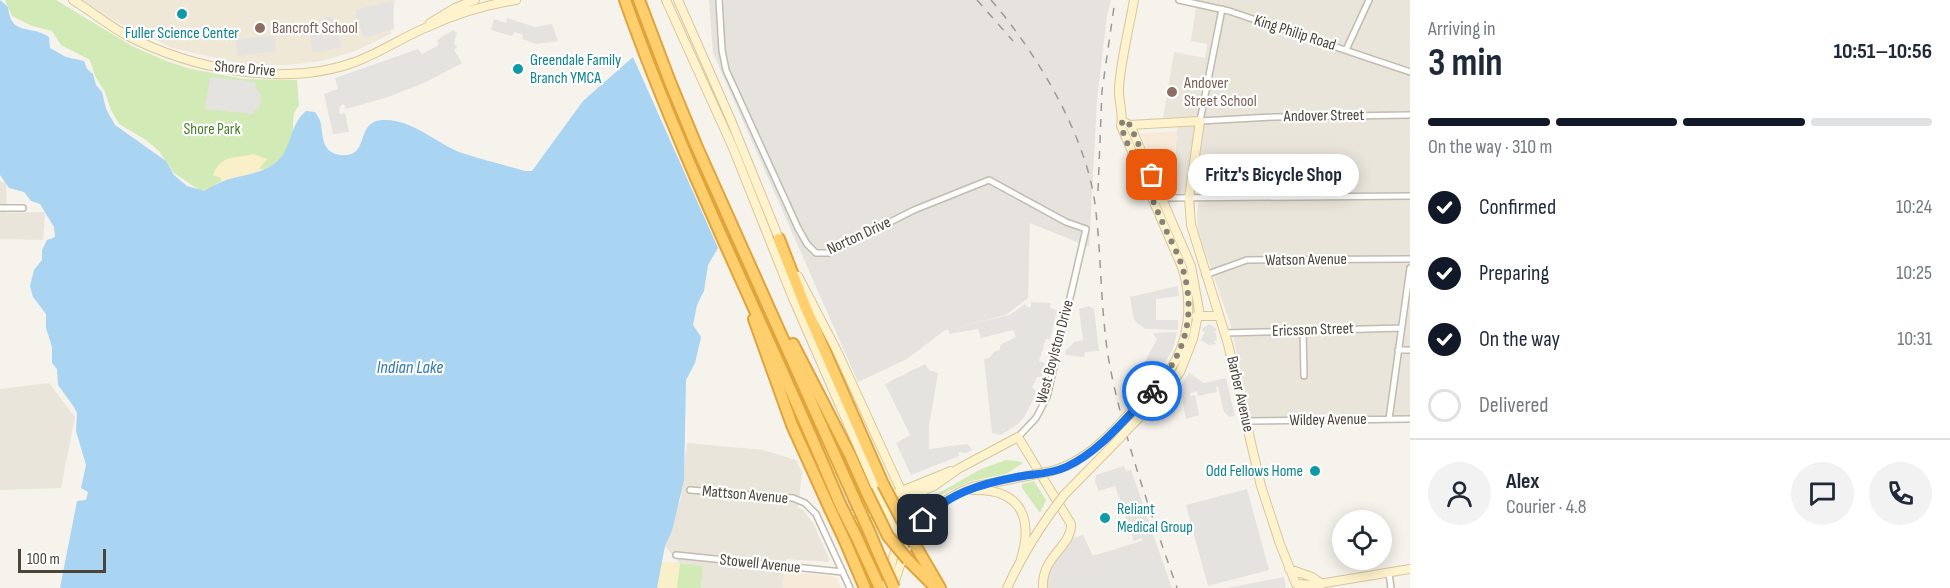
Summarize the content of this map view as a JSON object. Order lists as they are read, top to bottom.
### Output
{
  "streets": {
    "main road": [
      "Shore Drive",
      "Andover Street",
      "West Boylston Drive",
      "Barber Avenue"
    ],
    "street": [
      "King Philip Road",
      "Norton Drive",
      "Watson Avenue",
      "Ericsson Street",
      "Wildey Avenue",
      "Mattson Avenue",
      "Stowell Avenue"
    ]
  },
  "crossings": [
    ["Andover Street", "Barber Avenue"],
    ["Norton Drive", "West Boylston Drive"],
    ["Watson Avenue", "Barber Avenue"],
    ["Ericsson Street", "Barber Avenue"],
    ["West Boylston Drive", "Mattson Avenue"],
    ["Barber Avenue", "Wildey Avenue"]
  ],
  "water": ["Indian Lake"],
  "parks": ["Shore Park"],
  "places": [
    "Fuller Science Center",
    "Bancroft School",
    "Greendale Family Branch YMCA",
    "Andover Street School",
    "Fritz's Bicycle Shop",
    "Odd Fellows Home",
    "Reliant Medical Group"
  ],
  "scale_bar": "100 m",
  "page": {
    "heading": ["3 min", "Arriving in", "10:51–10:56"],
    "panel": ["Alex", "Courier · 4.8"],
    "bar": "On the way · 310 m",
    "bubble": "Fritz's Bicycle Shop",
    "list": [
      ["Confirmed", "10:24"],
      ["Preparing", "10:25"],
      ["On the way", "10:31"],
      "Delivered"
    ],
    "scale": "100 m"
  }
}
